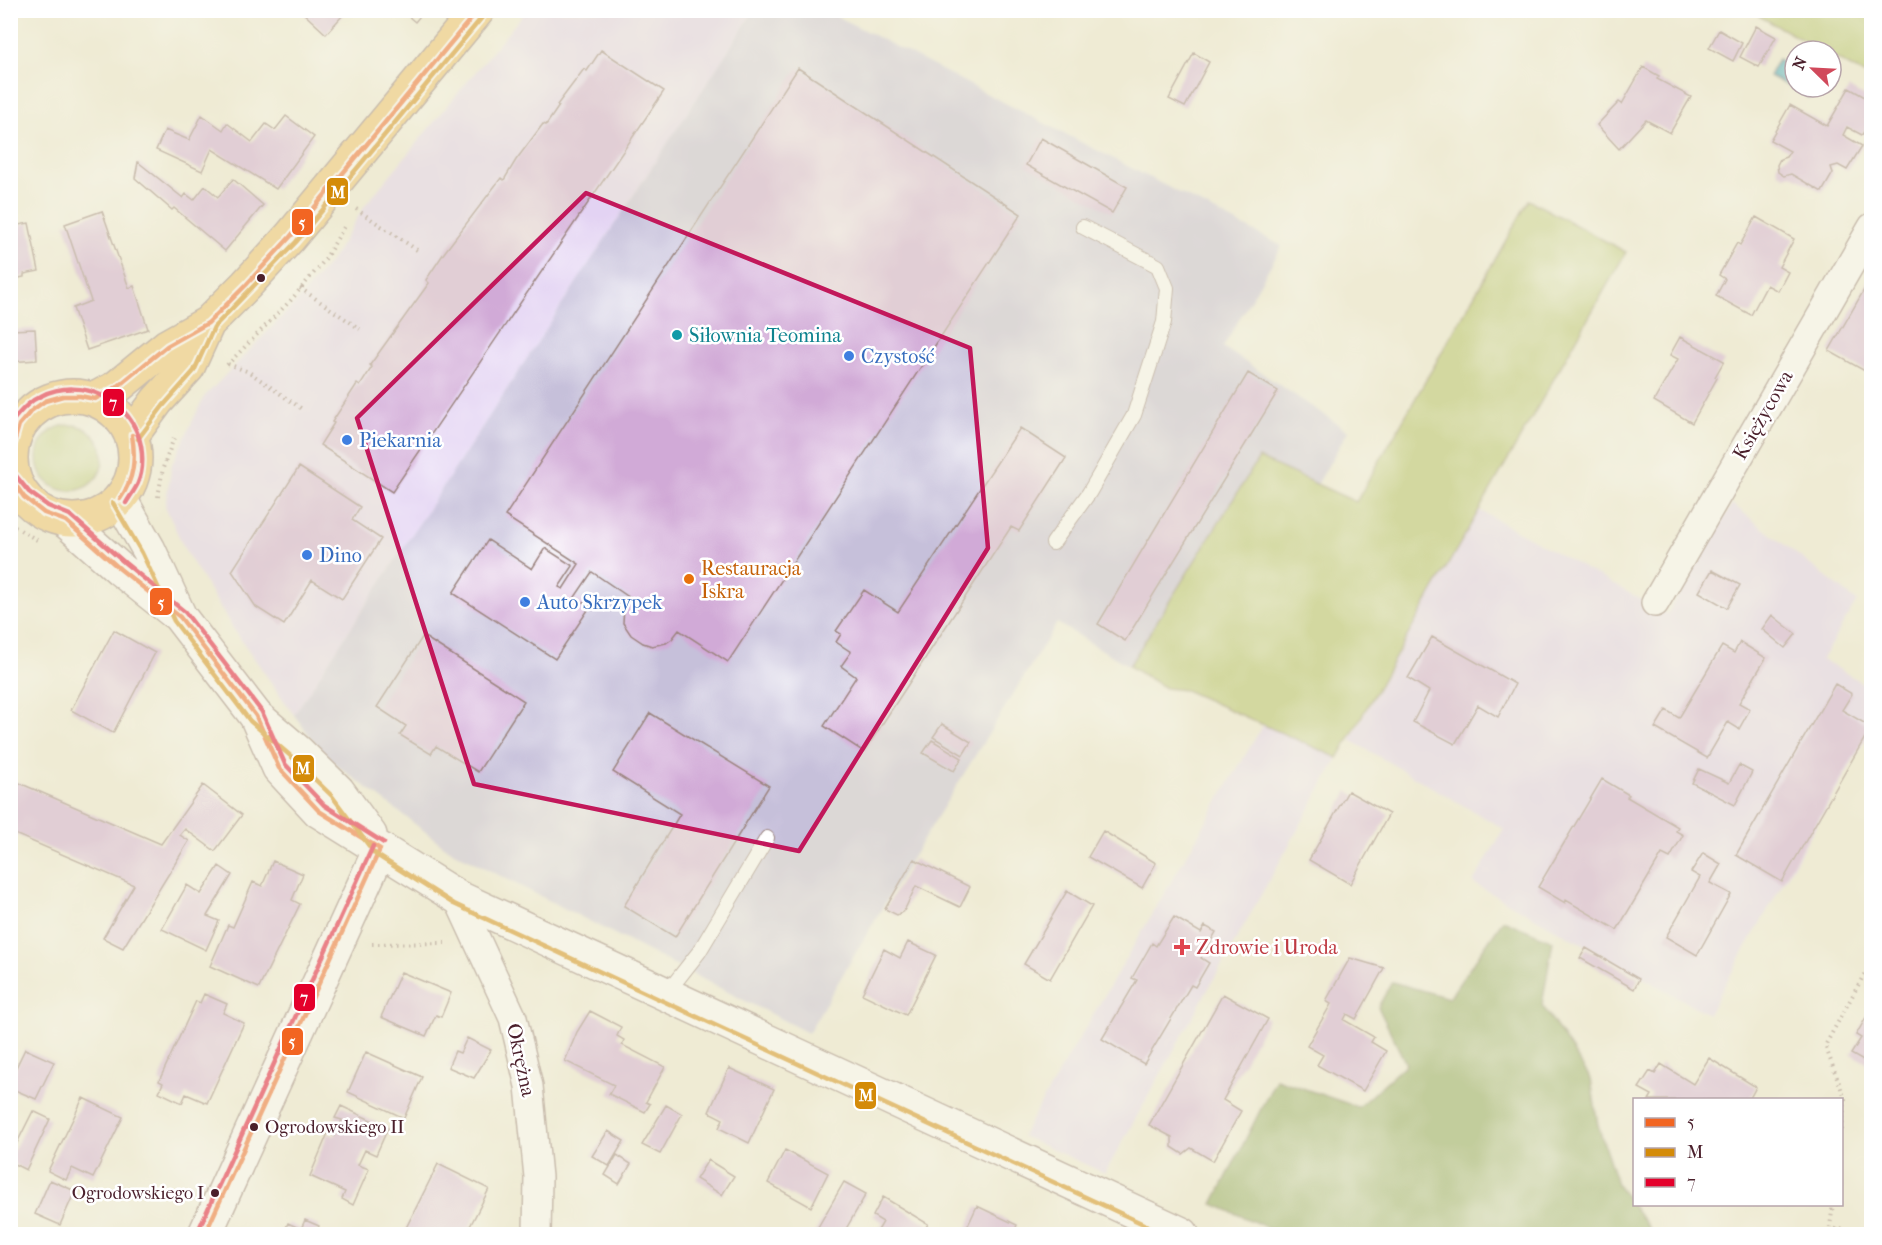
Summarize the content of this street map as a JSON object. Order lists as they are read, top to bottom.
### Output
{
  "streets": {
    "street": ["Księżycowa", "Okrężna"]
  },
  "places": {
    "other": [
      "Siłownia Teomina",
      "Czystość",
      "Piekarnia",
      "Dino",
      "Restauracja Iskra",
      "Auto Skrzypek",
      "Ogrodowskiego II",
      "Ogrodowskiego I"
    ],
    "health": ["Zdrowie i Uroda"]
  },
  "lines": ["transit line 5", "transit line M", "transit line 7"],
  "legend": ["5", "M", "7"],
  "north": "top left"
}
